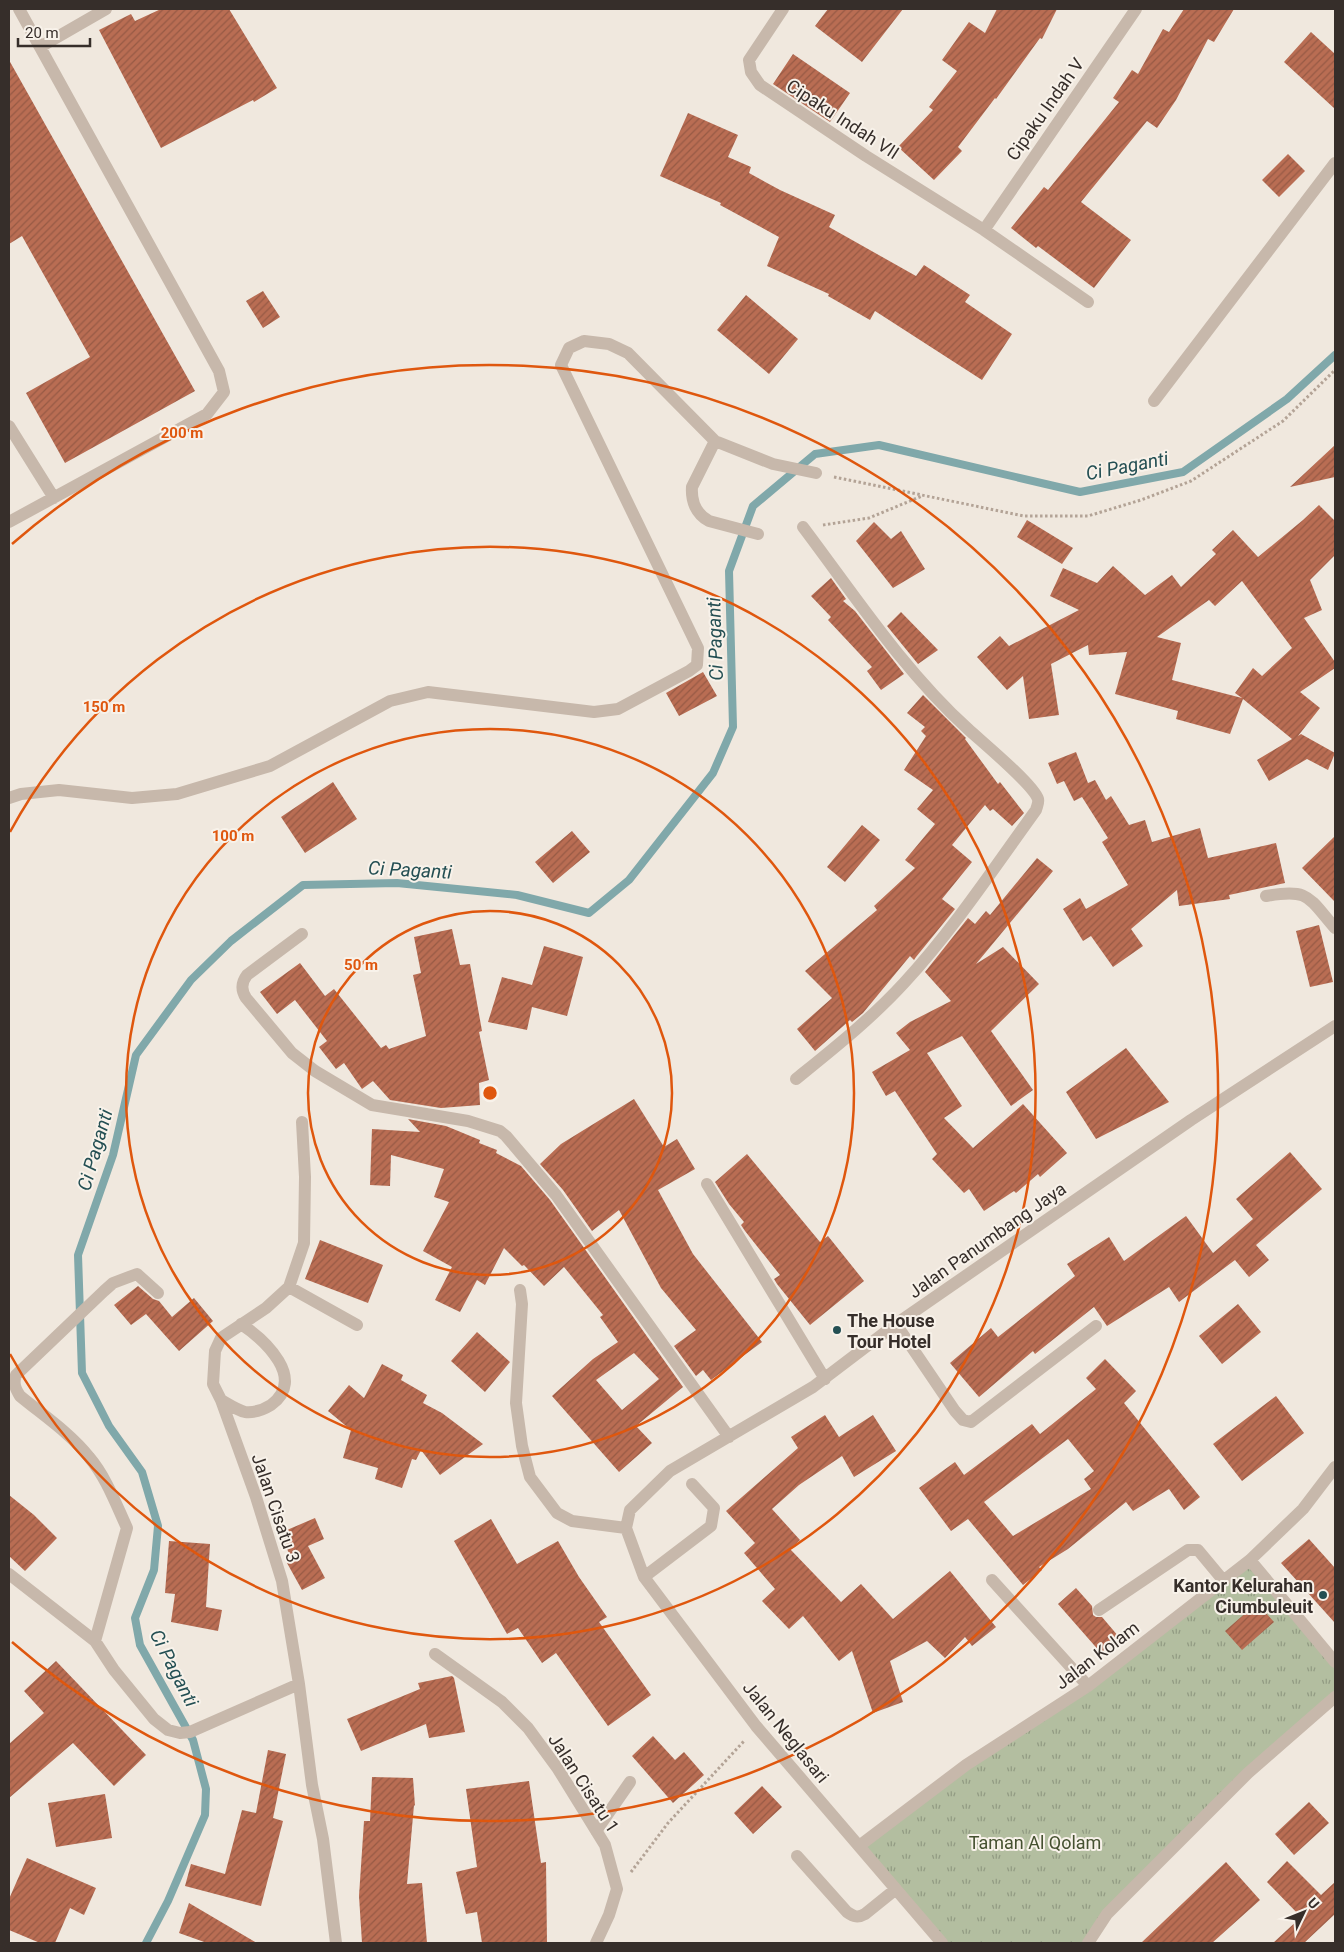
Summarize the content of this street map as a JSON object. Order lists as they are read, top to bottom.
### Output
{
  "streets": {
    "street": [
      "Cipaku Indah V",
      "Cipaku Indah VII",
      "Jalan Panumbang Jaya",
      "Jalan Cisatu 3",
      "Jalan Kolam",
      "Jalan Neglasari",
      "Jalan Cisatu 1"
    ]
  },
  "crossings": [
    ["Cipaku Indah V", "Cipaku Indah VII"],
    ["Jalan Panumbang Jaya", "Jalan Neglasari"],
    ["Jalan Kolam", "Jalan Neglasari"]
  ],
  "water": ["Ci Paganti"],
  "parks": ["Taman Al Qolam"],
  "places": ["The House Tour Hotel", "Kantor Kelurahan Ciumbuleuit"],
  "scale_bar": "20 m",
  "north": "top right",
  "rings": [
    "200 m",
    "150 m",
    "100 m",
    "50 m"
  ]
}
